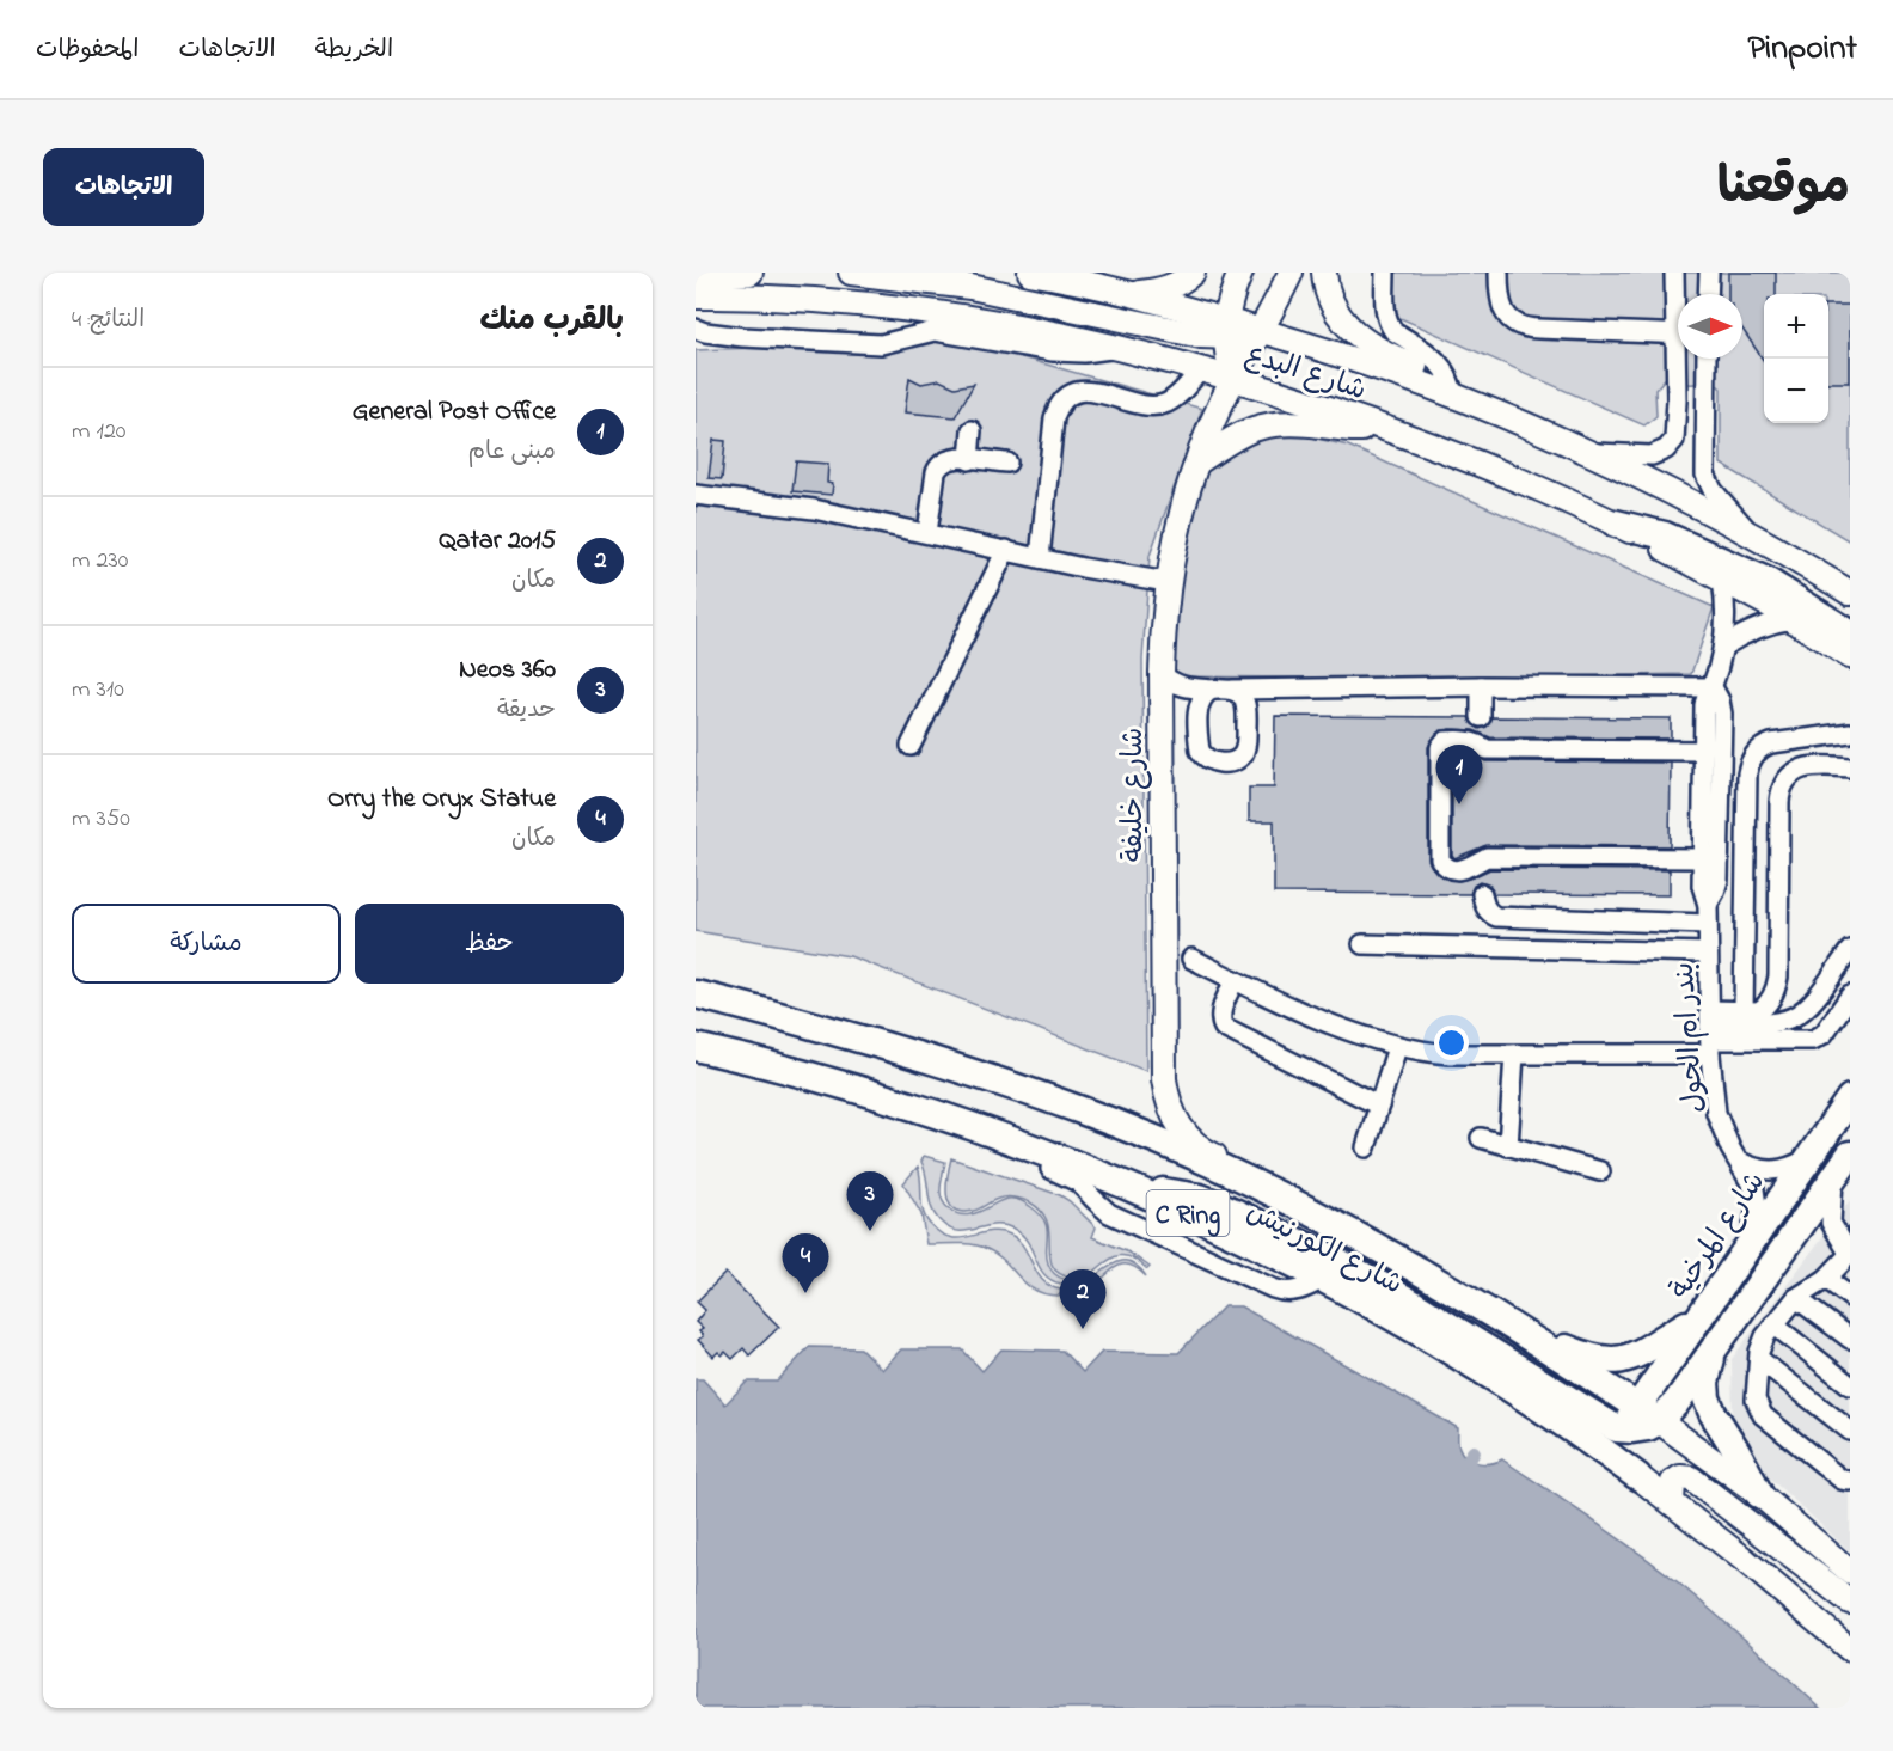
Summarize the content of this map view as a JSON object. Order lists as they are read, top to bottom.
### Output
{
  "streets": {
    "highway": ["C Ring", "شارع المرخية", "شارع الكورنيش"],
    "main road": ["شارع البدع", "شارع خليفة"],
    "street": ["بندر ام الحول"]
  },
  "crossings": [
    ["شارع البدع", "شارع خليفة"],
    ["شارع البدع", "بندر ام الحول"],
    ["شارع خليفة", "شارع الكورنيش"],
    ["بندر ام الحول", "شارع المرخية"],
    ["شارع المرخية", "شارع الكورنيش"]
  ],
  "north": "right",
  "page": {
    "header": "Pinpoint",
    "nav": ["الخريطة", "الاتجاهات", "المحفوظات"],
    "title": "موقعنا",
    "buttons": [
      "الاتجاهات",
      ["حفظ", "مشاركة"]
    ],
    "heading": ["بالقرب منك", "النتائج: 4"],
    "map_buttons": ["+", "−"],
    "list": [
      {
        "mark": "1",
        "name": "General Post Office",
        "note": "مبنى عام",
        "value": "120 m"
      },
      {
        "mark": "2",
        "name": "Qatar 2015",
        "note": "مكان",
        "value": "230 m"
      },
      {
        "mark": "3",
        "name": "Neos 360",
        "note": "حديقة",
        "value": "310 m"
      },
      {
        "mark": "4",
        "name": "Orry the Oryx Statue",
        "note": "مكان",
        "value": "350 m"
      }
    ],
    "pins": [
      "1",
      "3",
      "4",
      "2"
    ]
  }
}
